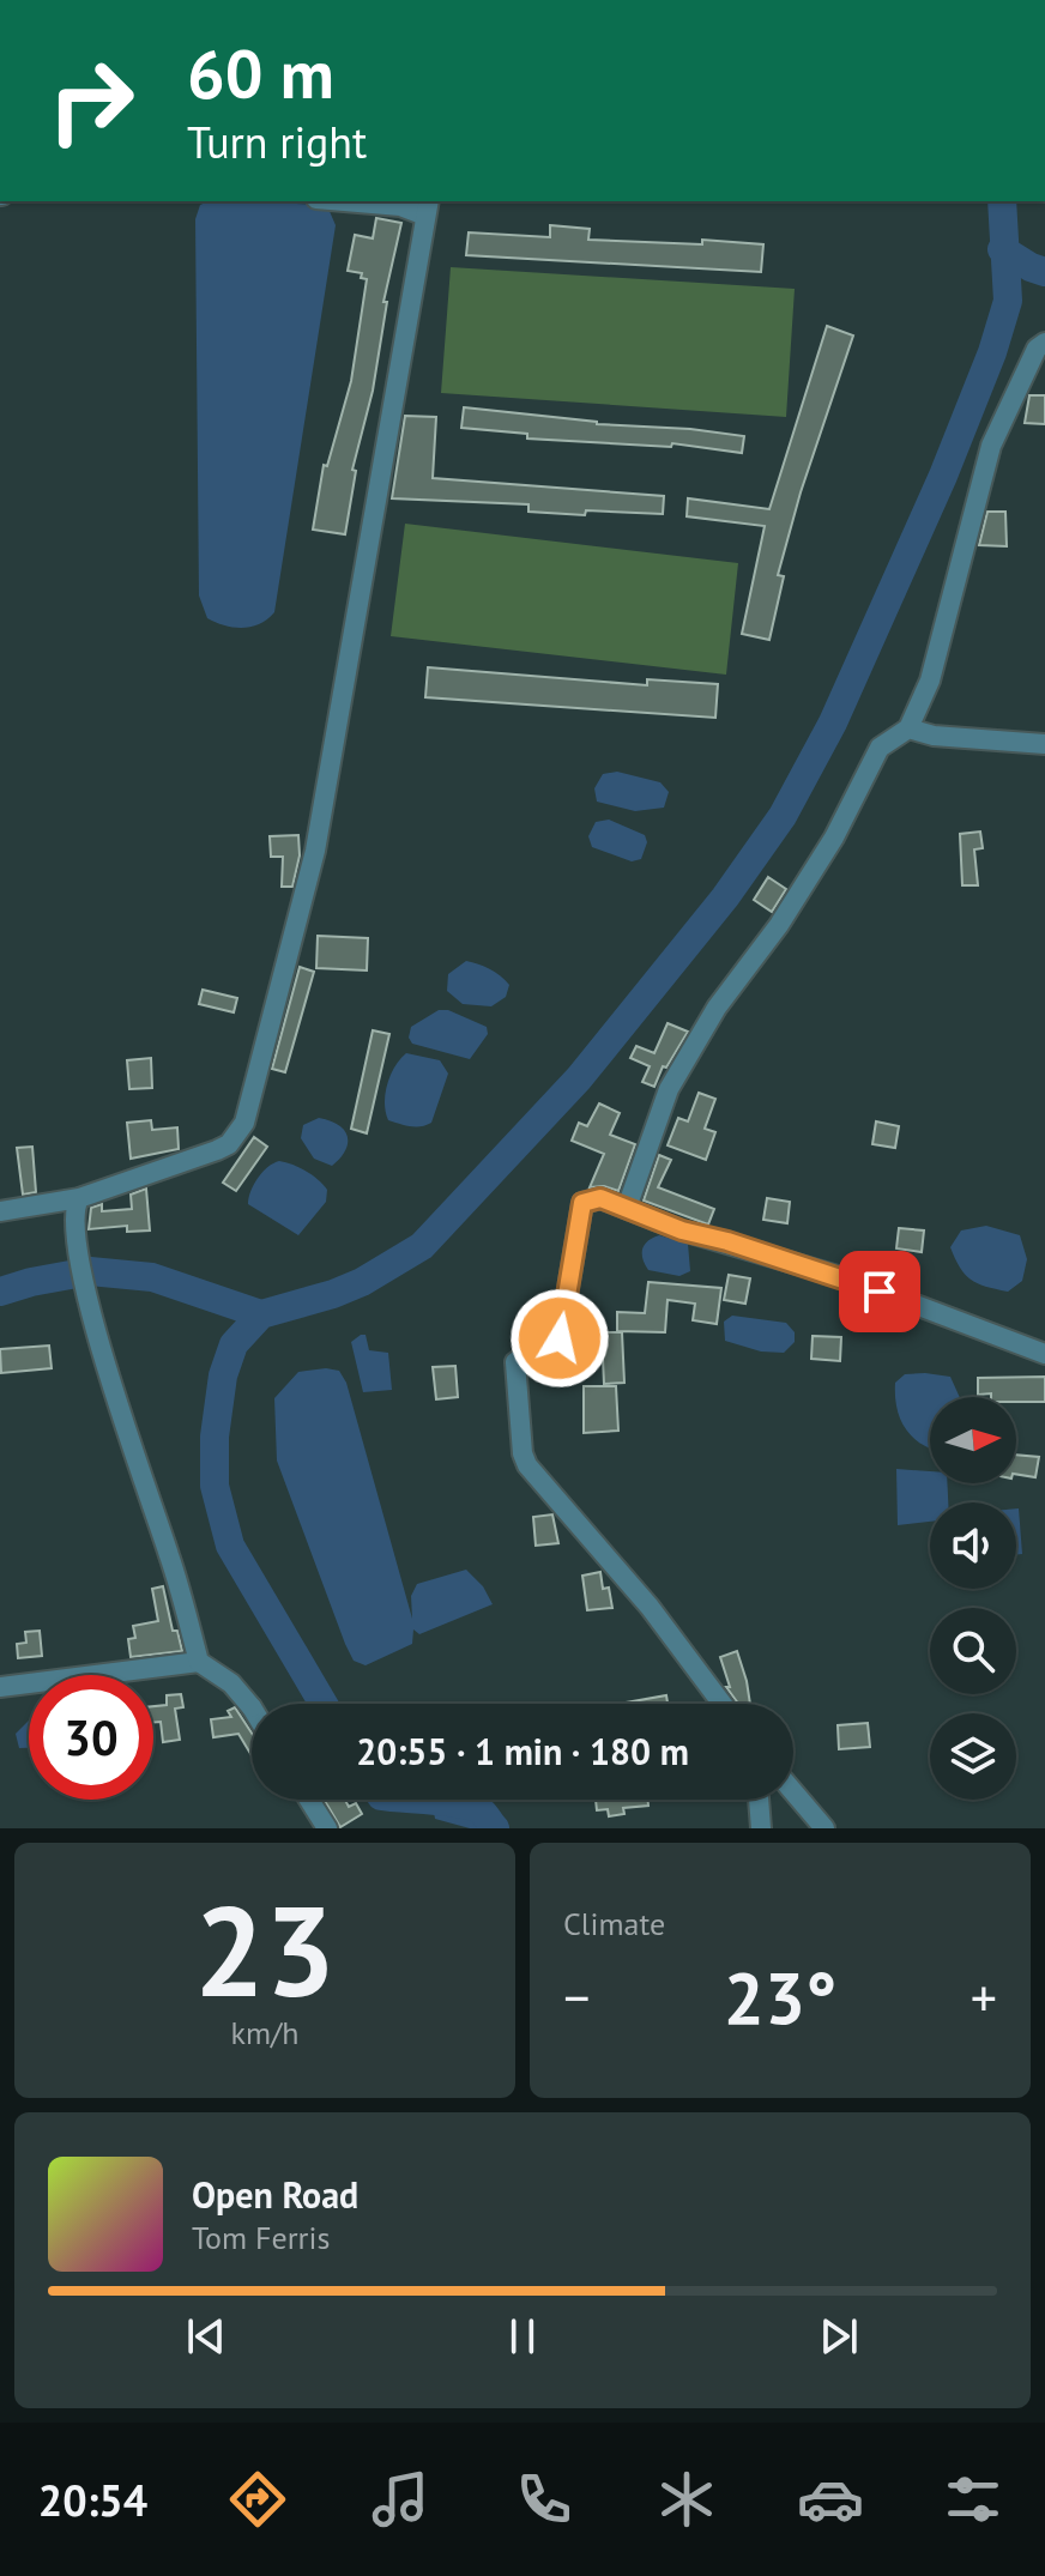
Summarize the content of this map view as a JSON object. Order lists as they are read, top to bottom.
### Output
{
  "north": "right",
  "page": {
    "turn": ["60 m", "Turn right"],
    "limit": "30",
    "trip": "20:55 · 1 min · 180 m",
    "tile": [
      ["23", "km/h"],
      "Climate"
    ],
    "heat": ["−", "23°", "+"],
    "song": ["Open Road", "Tom Ferris"],
    "tabs": "20:54"
  }
}
